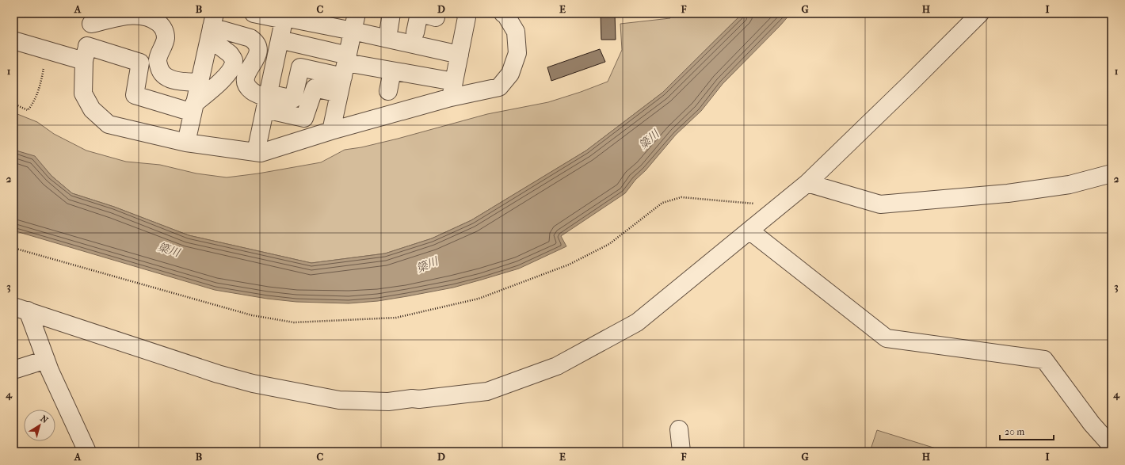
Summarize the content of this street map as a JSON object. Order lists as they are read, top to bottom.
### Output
{
  "water": ["簗川"],
  "scale_bar": "20 m",
  "north": "top right",
  "grid": {
    "columns": [
      "A",
      "B",
      "C",
      "D",
      "E",
      "F",
      "G",
      "H",
      "I"
    ],
    "rows": [
      "1",
      "2",
      "3",
      "4"
    ]
  }
}
